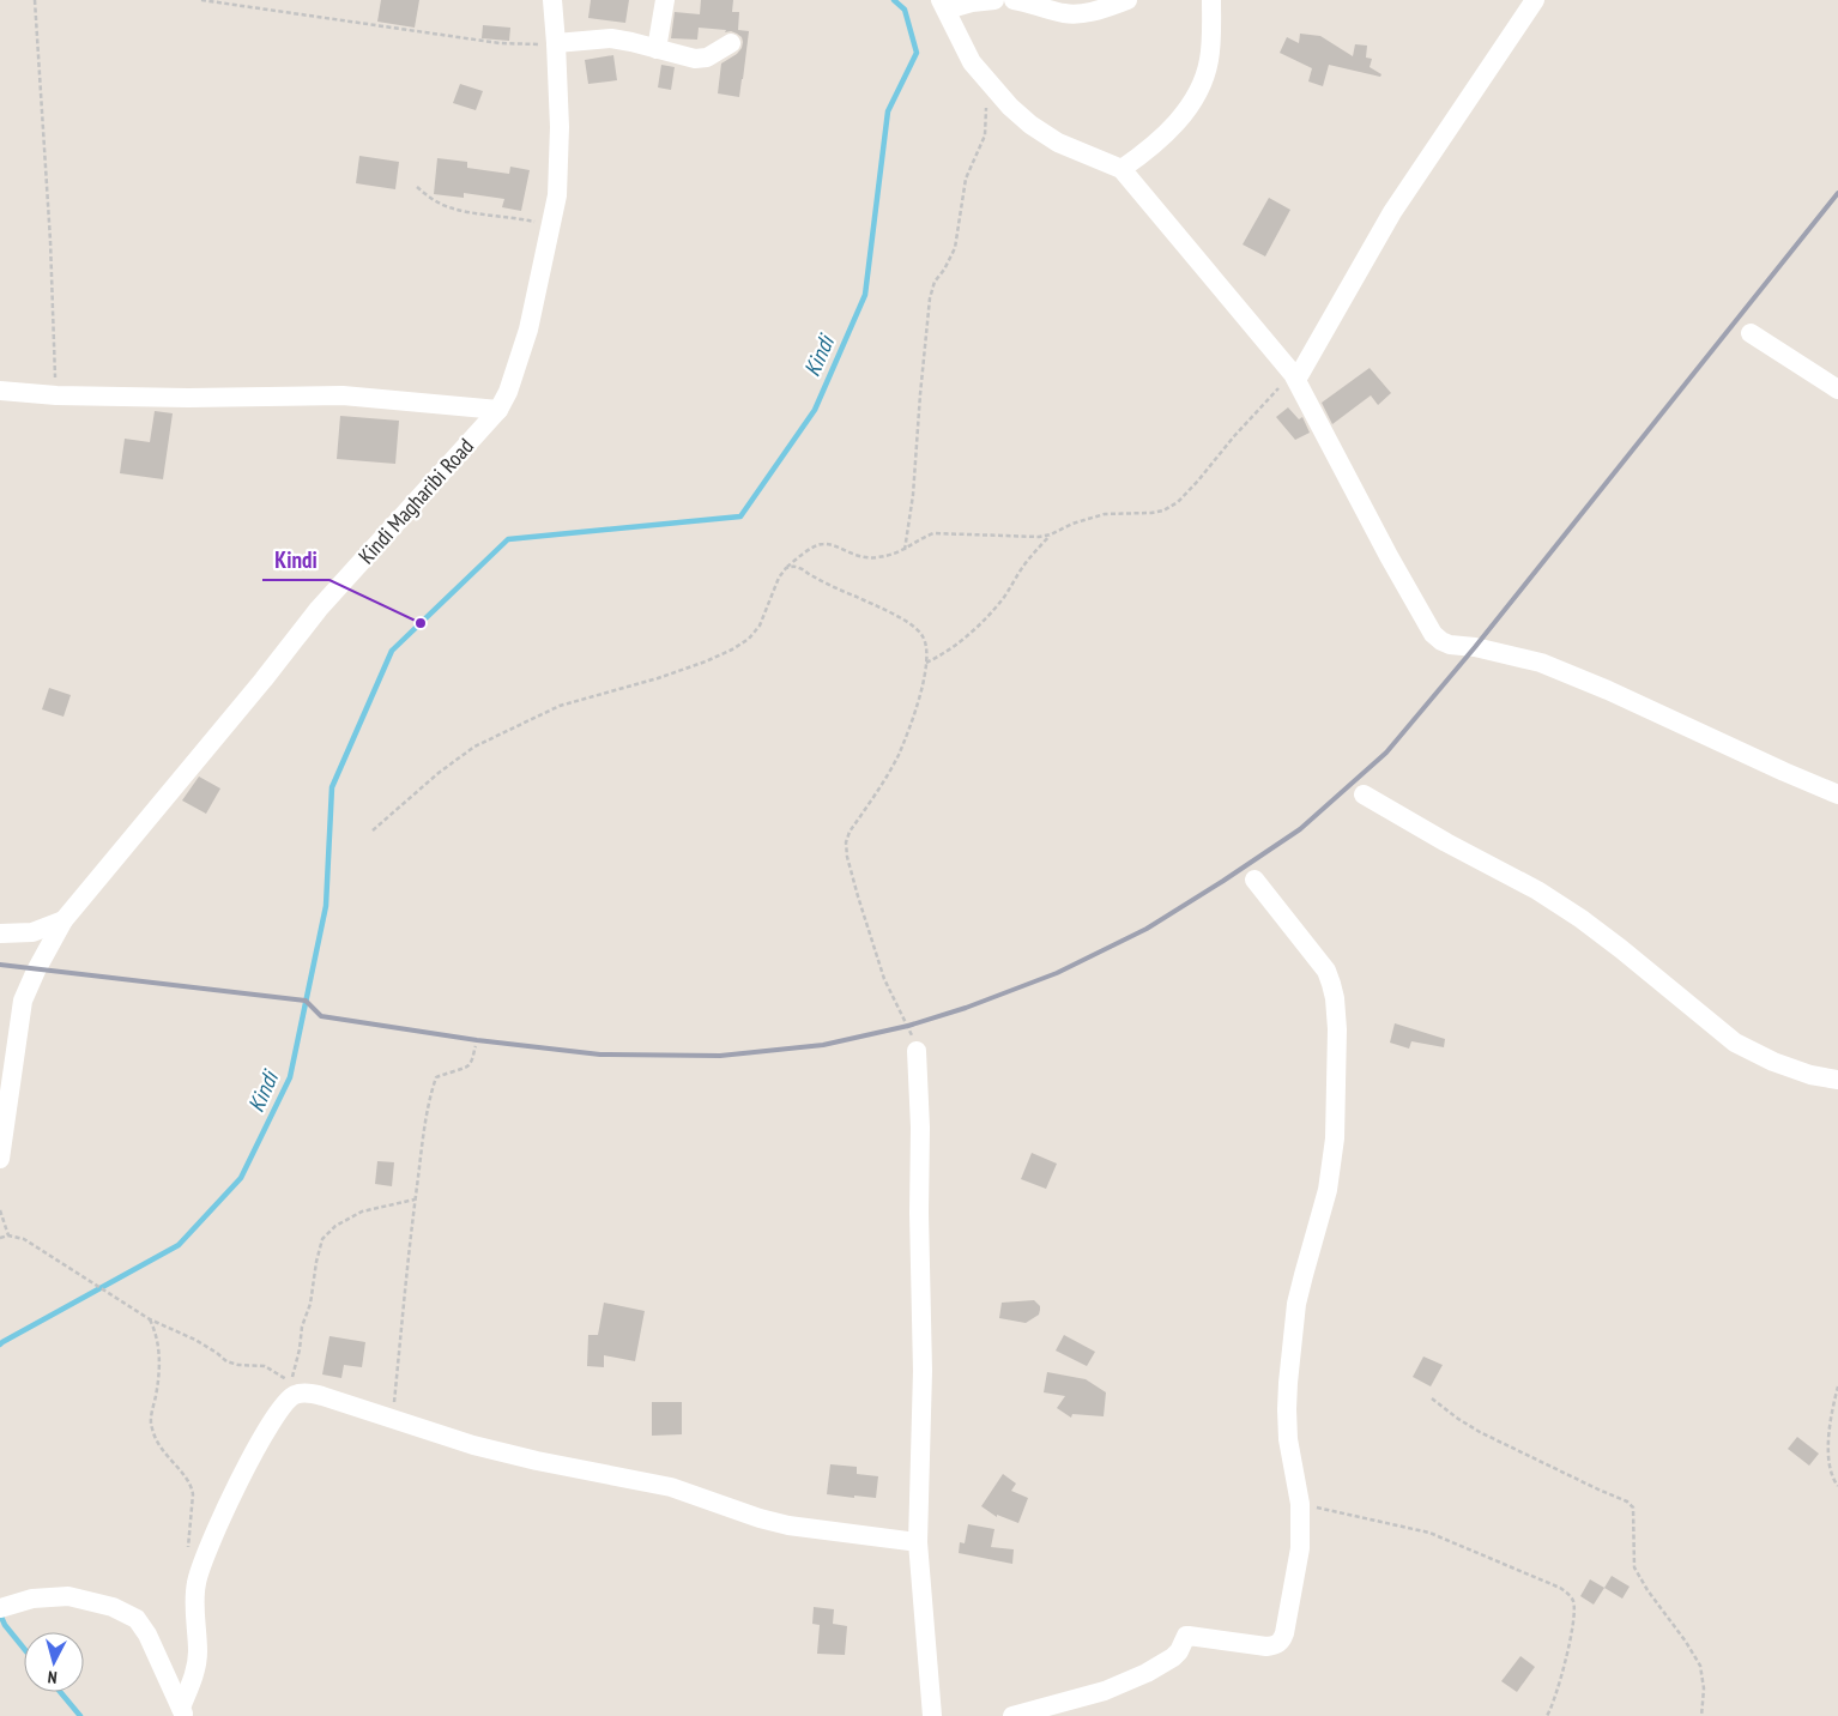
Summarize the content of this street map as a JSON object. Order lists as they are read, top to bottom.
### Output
{
  "streets": {
    "street": ["Kindi Magharibi Road"]
  },
  "water": ["Kindi"],
  "places": ["Kindi"],
  "north": "bottom"
}
